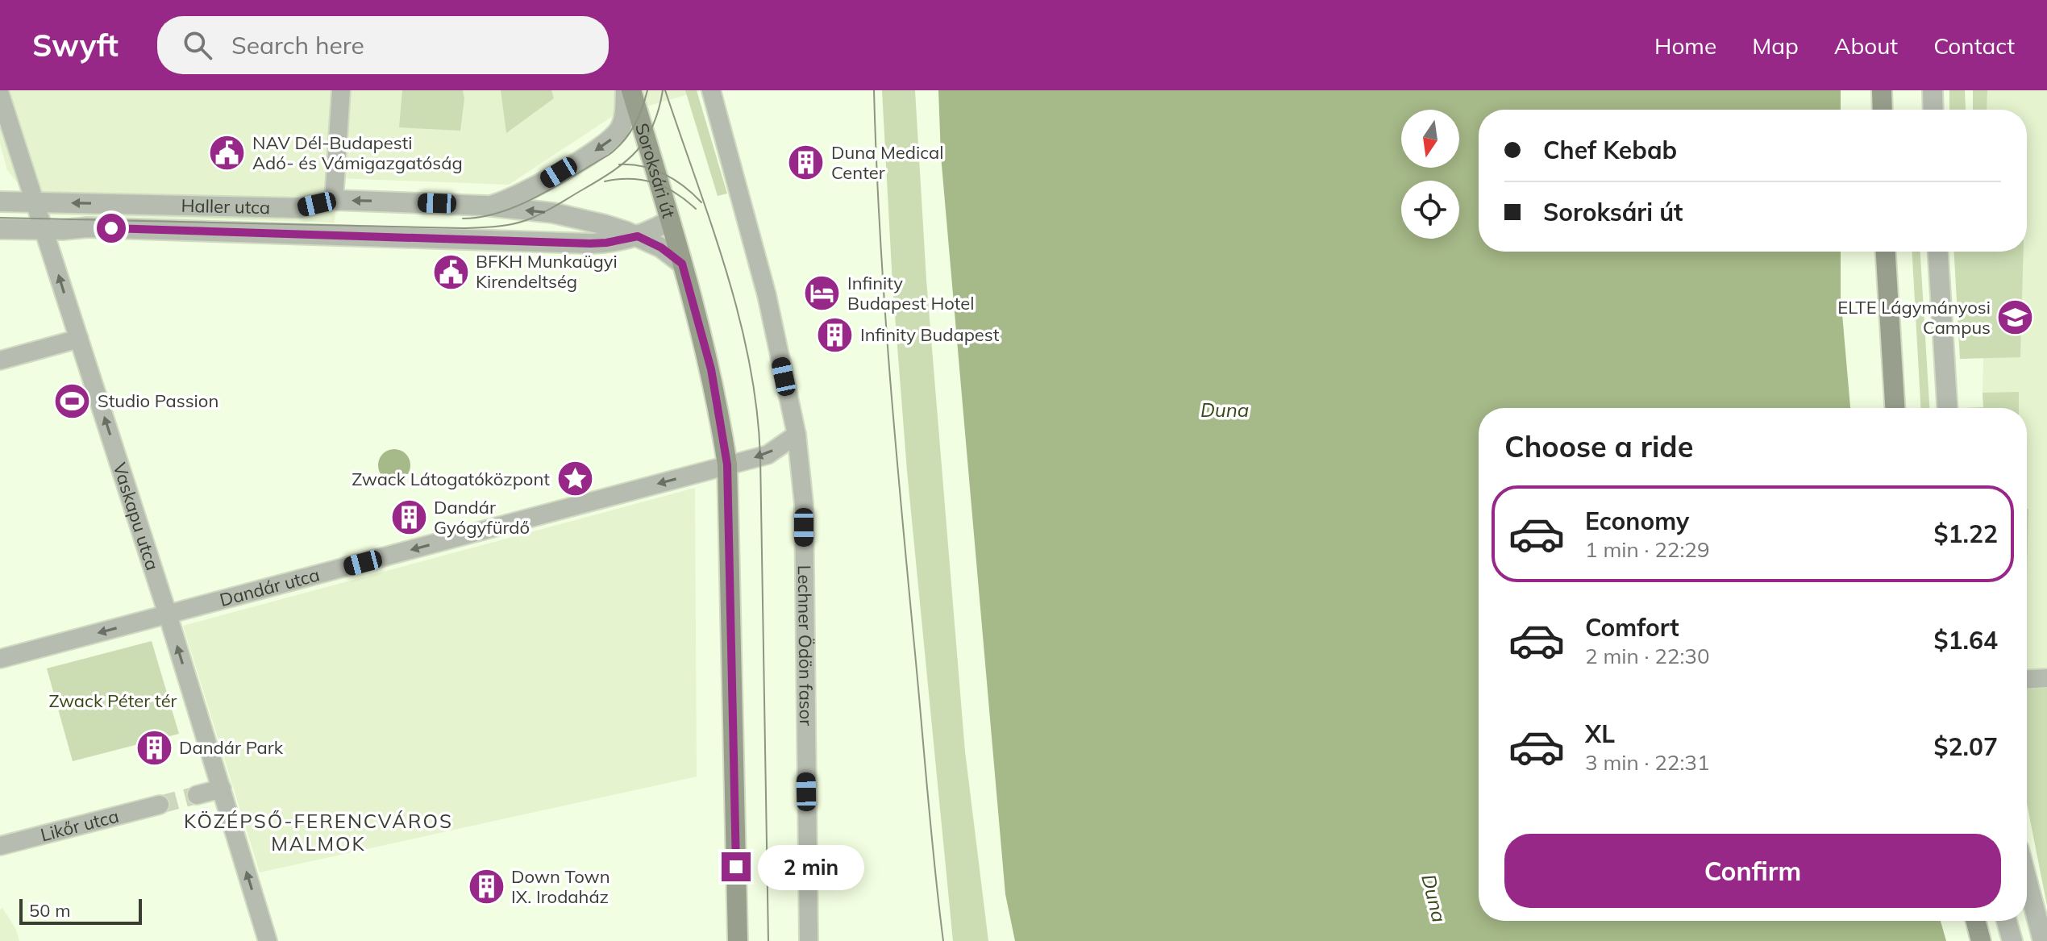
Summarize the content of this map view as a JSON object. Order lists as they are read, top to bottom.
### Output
{
  "streets": {
    "main road": ["Soroksári út"],
    "street": [
      "Haller utca",
      "Vaskapu utca",
      "Dandár utca",
      "Lechner Ödön fasor",
      "Likőr utca"
    ]
  },
  "crossings": [
    ["Soroksári út", "Haller utca"],
    ["Soroksári út", "Dandár utca"],
    ["Haller utca", "Vaskapu utca"],
    ["Vaskapu utca", "Dandár utca"],
    ["Dandár utca", "Lechner Ödön fasor"]
  ],
  "one_way": ["Vaskapu utca", "Dandár utca"],
  "districts": ["KÖZÉPSŐ-FERENCVÁROS MALMOK"],
  "water": ["Duna"],
  "parks": ["Zwack Péter tér"],
  "places": {
    "public building": ["NAV Dél-Budapesti Adó- és Vámigazgatóság", "BFKH Munkaügyi Kirendeltség"],
    "building": [
      "Duna Medical Center",
      "Infinity Budapest",
      "Dandár Gyógyfürdő",
      "Dandár Park",
      "Down Town IX. Irodaház"
    ],
    "hotel": ["Infinity Budapest Hotel"],
    "school or university": ["ELTE Lágymányosi Campus"],
    "sports": ["Studio Passion"],
    "place": ["Zwack Látogatóközpont"]
  },
  "scale_bar": "50 m",
  "north": "bottom",
  "page": {
    "header": "Swyft",
    "search": "Search here",
    "nav": [
      "Home",
      "Map",
      "About",
      "Contact"
    ],
    "banner": ["Chef Kebab", "Soroksári út"],
    "heading": "Choose a ride",
    "list": [
      {
        "name": "Economy",
        "note": "1 min · 22:29",
        "value": "$1.22"
      },
      {
        "name": "Comfort",
        "note": "2 min · 22:30",
        "value": "$1.64"
      },
      {
        "name": "XL",
        "note": "3 min · 22:31",
        "value": "$2.07"
      }
    ],
    "buttons": "Confirm",
    "bubble": "2 min",
    "scale": "50 m"
  }
}
